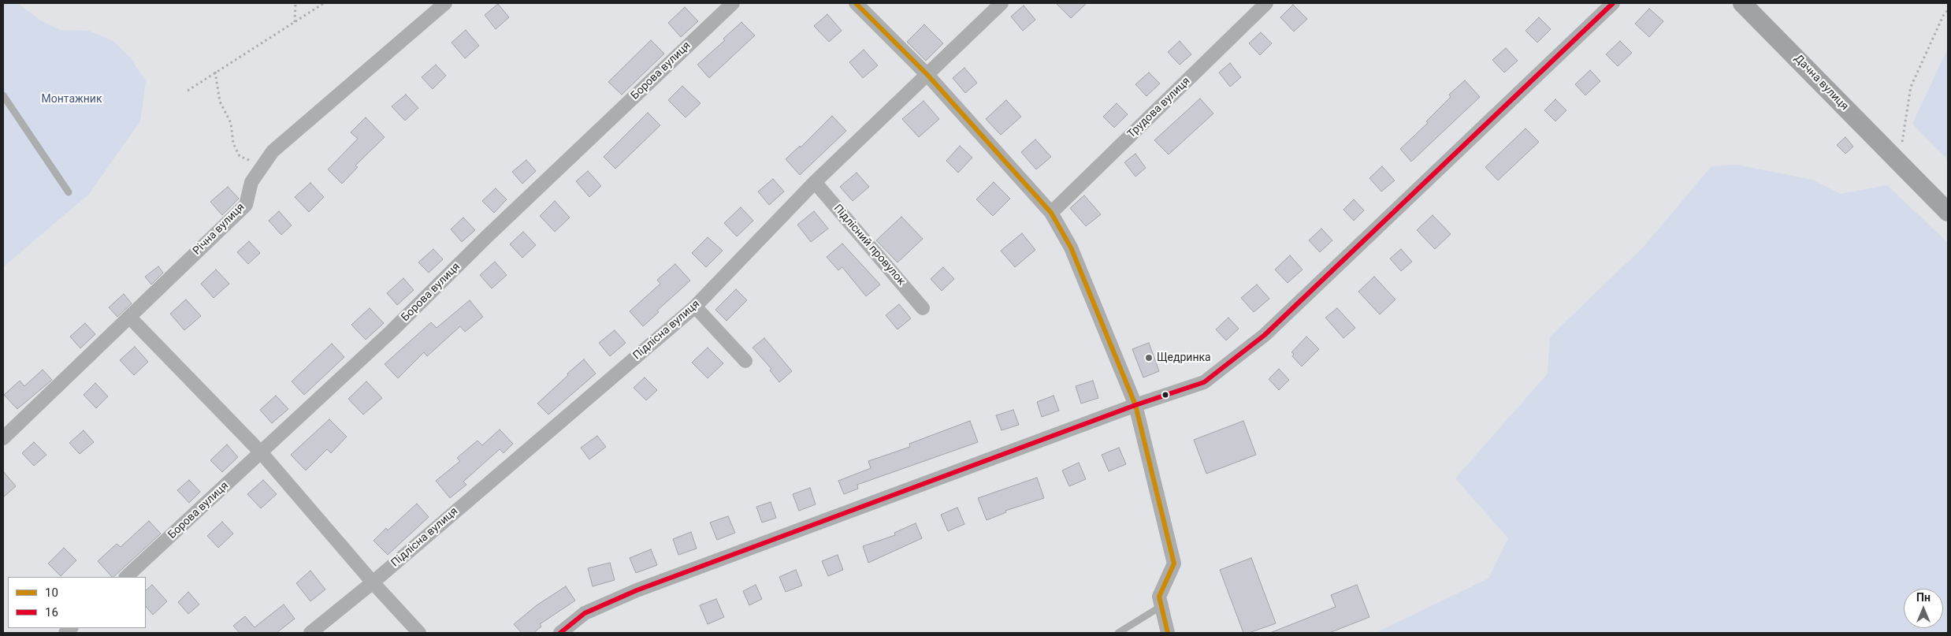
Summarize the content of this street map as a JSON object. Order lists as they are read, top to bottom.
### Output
{
  "streets": {
    "street": [
      "Борова вулиця",
      "Дачна вулиця",
      "Трудова вулиця",
      "Річна вулиця",
      "Підлісний провулок",
      "Підлісна вулиця"
    ]
  },
  "crossings": [
    ["Підлісний провулок", "Підлісна вулиця"]
  ],
  "parks": ["Монтажник"],
  "places": ["Щедринка"],
  "lines": ["transit line 10", "transit line 16"],
  "legend": ["10", "16"],
  "north": "top"
}
